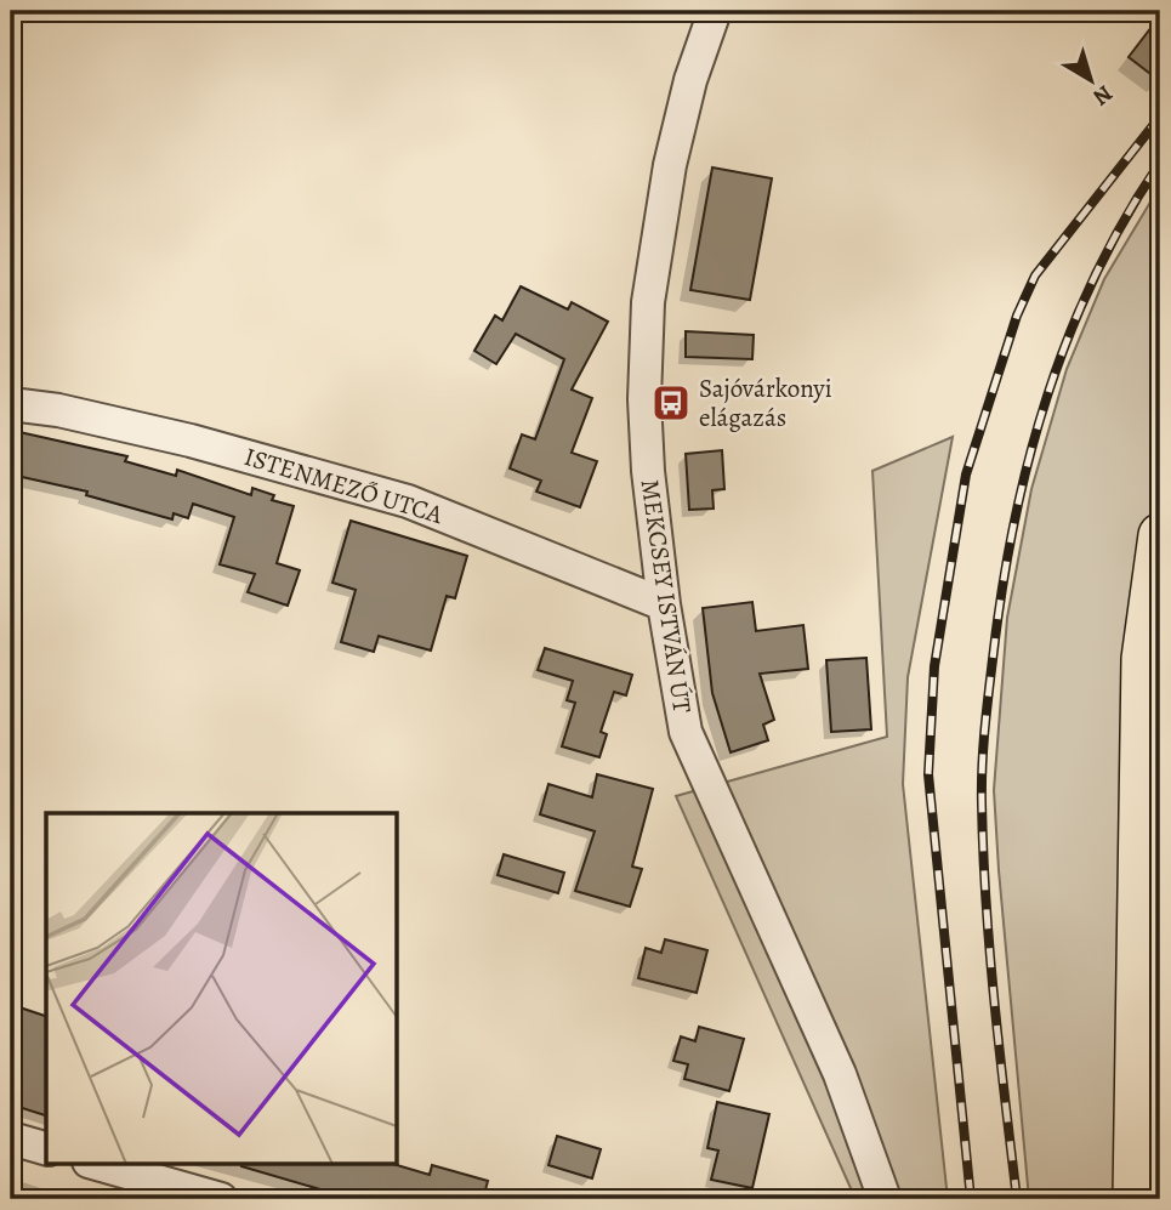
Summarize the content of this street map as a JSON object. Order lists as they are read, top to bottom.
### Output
{
  "streets": {
    "street": ["ISTENMEZŐ UTCA", "MEKCSEY ISTVÁN ÚT"]
  },
  "crossings": [
    ["ISTENMEZŐ UTCA", "MEKCSEY ISTVÁN ÚT"]
  ],
  "places": {
    "bus stop": ["Sajóvárkonyi elágazás"]
  },
  "north": "bottom right"
}
